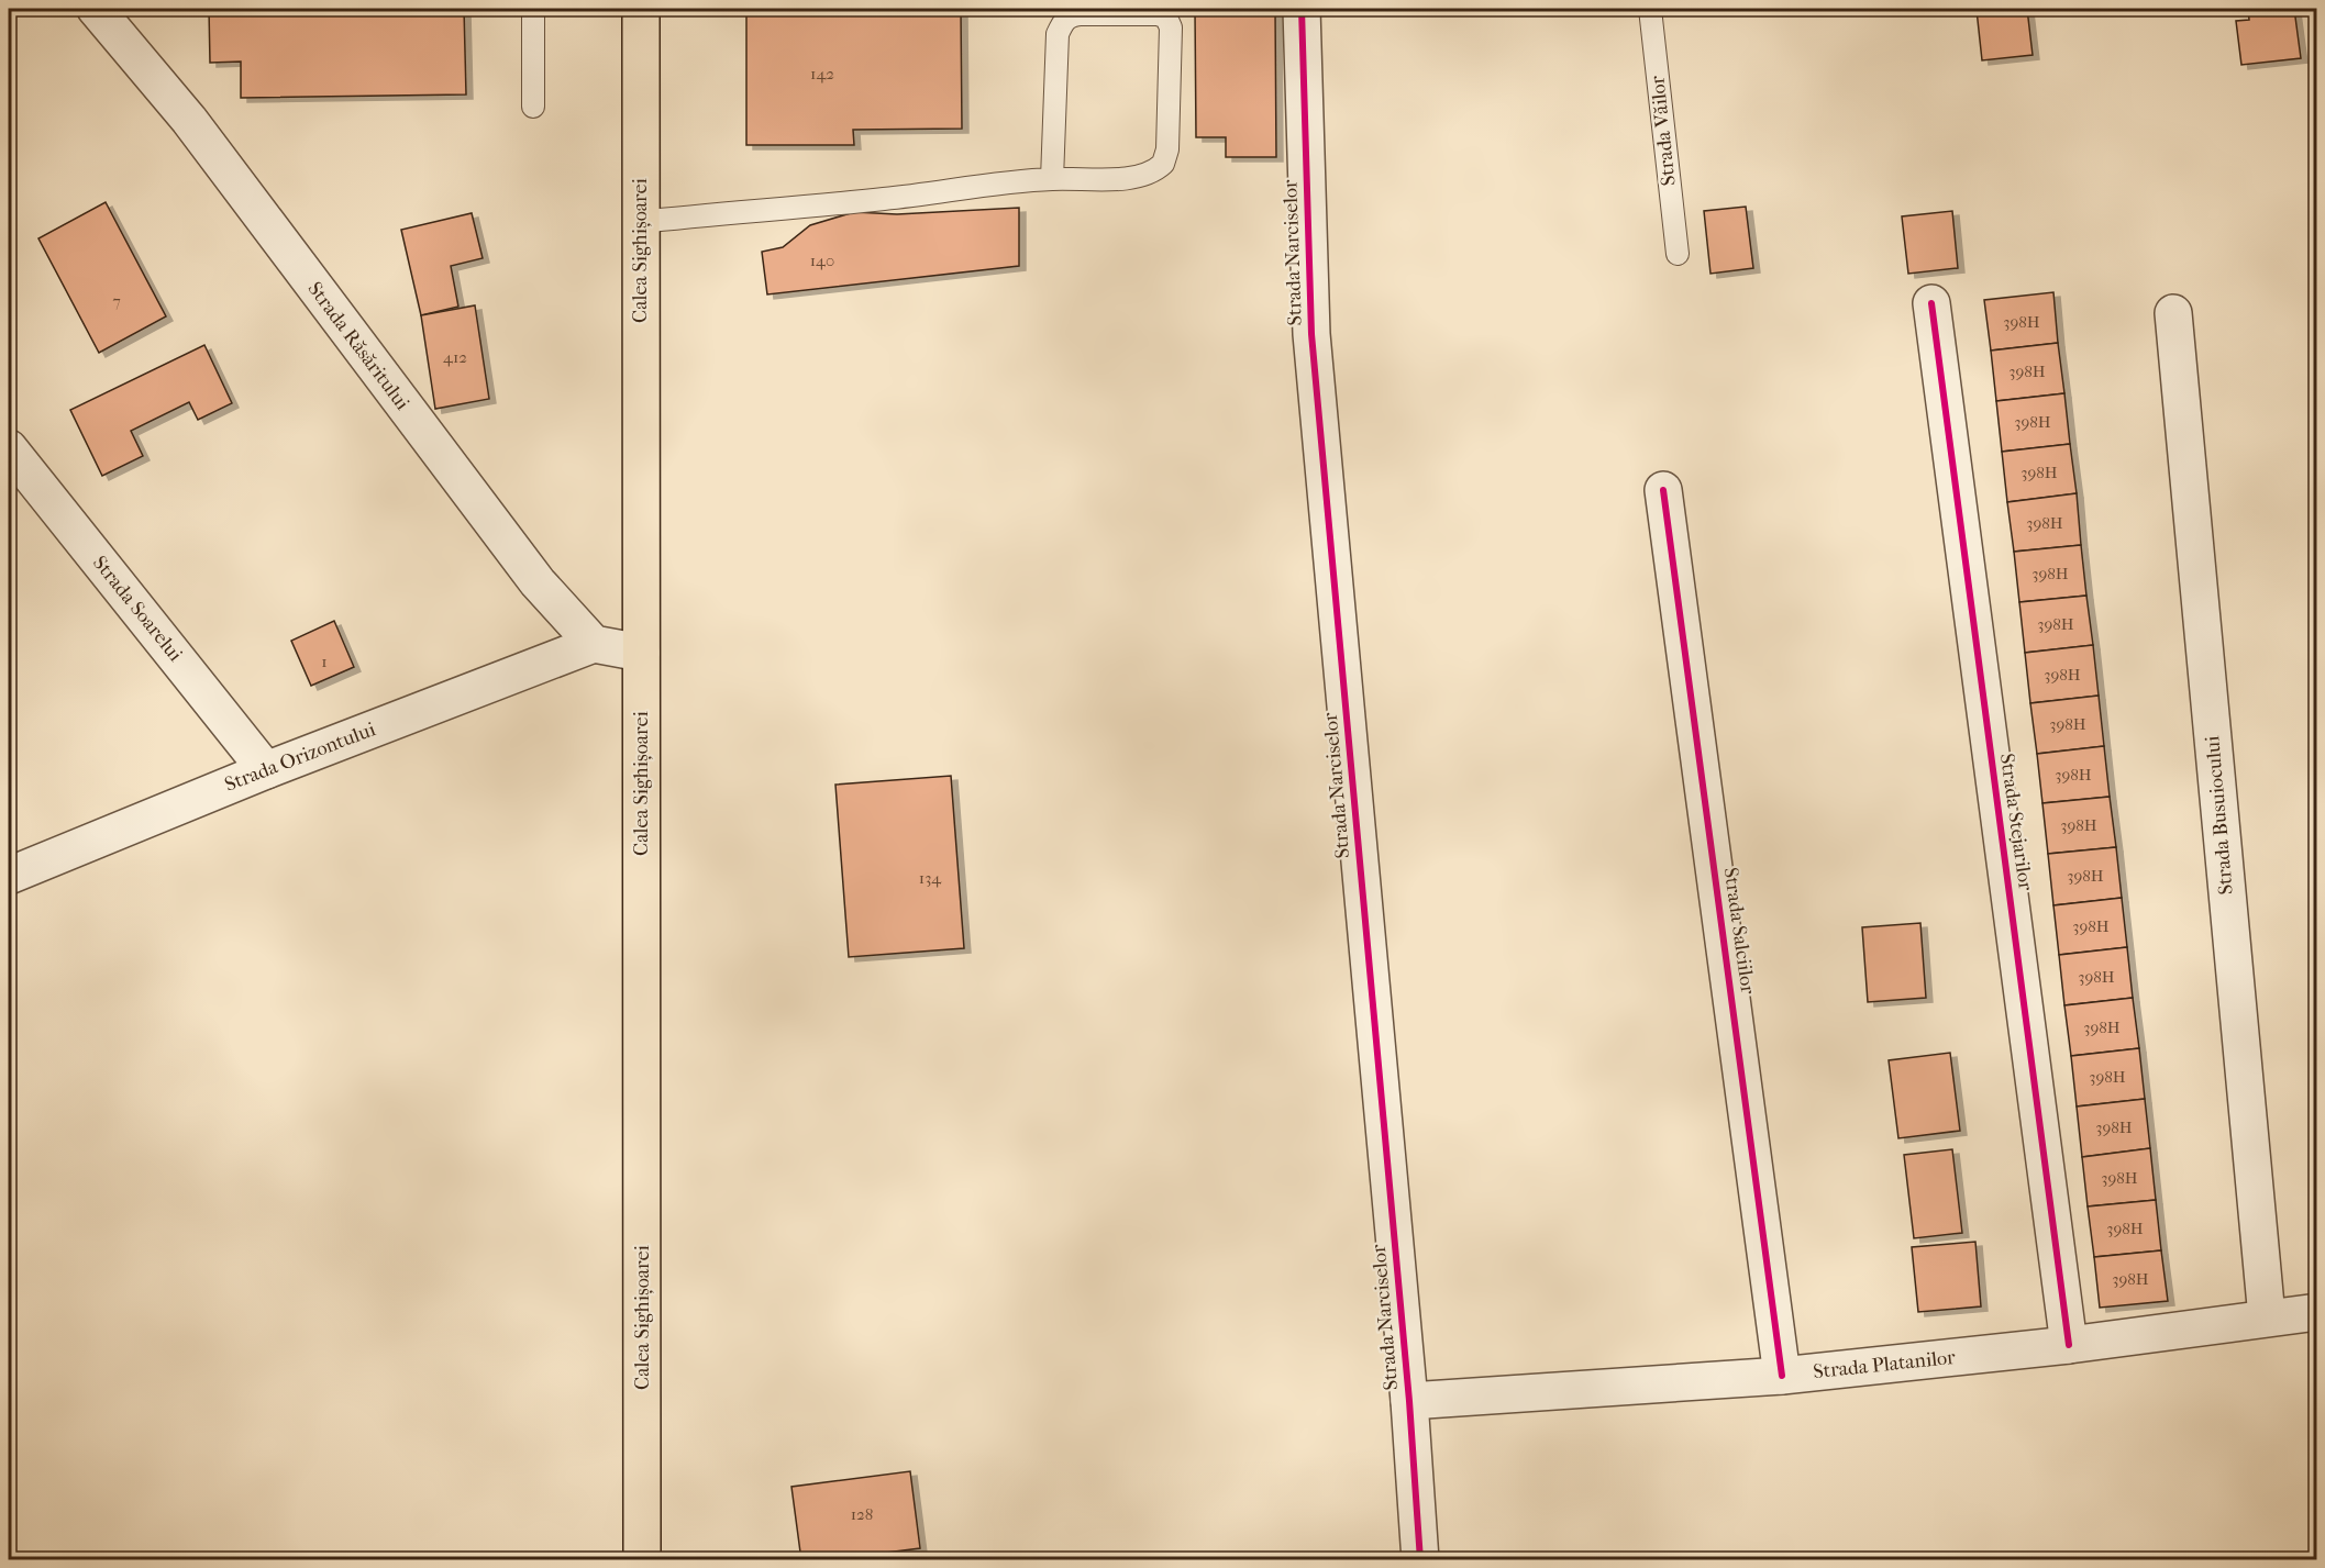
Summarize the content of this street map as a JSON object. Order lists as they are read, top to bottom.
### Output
{
  "streets": {
    "highway": ["Calea Sighișoarei"],
    "street": [
      "Strada Narciselor",
      "Strada Răsăritului",
      "Strada Soarelui",
      "Strada Orizontului",
      "Strada Busuiocului",
      "Strada Stejarilor",
      "Strada Salciilor",
      "Strada Platanilor"
    ],
    "lane": ["Strada Văilor"]
  },
  "crossings": [
    ["Strada Narciselor", "Strada Platanilor"],
    ["Strada Răsăritului", "Strada Orizontului"],
    ["Strada Soarelui", "Strada Orizontului"],
    ["Strada Busuiocului", "Strada Platanilor"],
    ["Strada Stejarilor", "Strada Platanilor"],
    ["Strada Salciilor", "Strada Platanilor"]
  ],
  "house_numbers": [
    "142",
    "140",
    "7",
    "398H",
    "412",
    "398H",
    "398H",
    "398H",
    "398H",
    "398H",
    "398H",
    "1",
    "398H",
    "398H",
    "398H",
    "398H",
    "398H",
    "134",
    "398H",
    "398H",
    "398H",
    "398H",
    "398H",
    "398H",
    "398H",
    "398H",
    "128"
  ]
}
